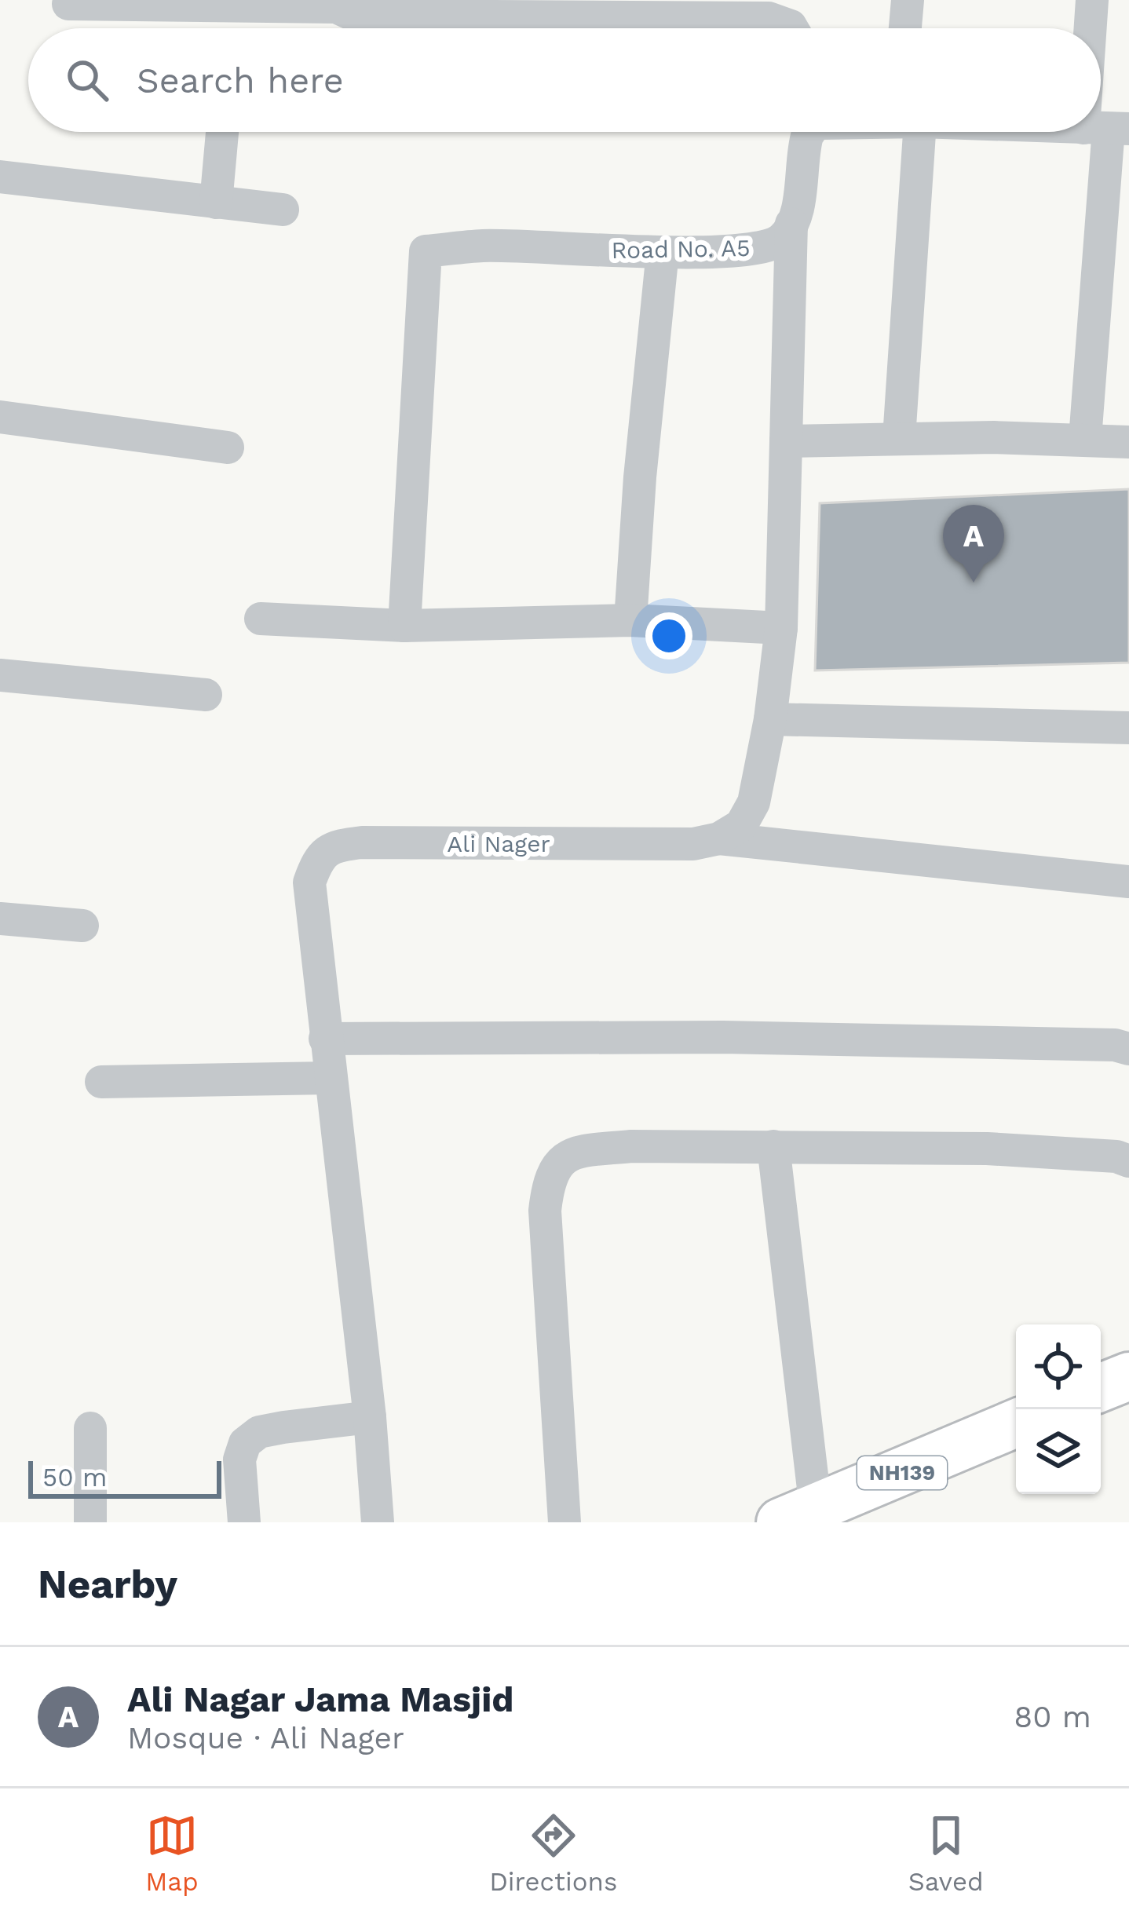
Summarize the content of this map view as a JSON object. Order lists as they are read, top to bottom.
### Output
{
  "streets": {
    "highway": ["NH139"],
    "street": ["Road No. A5", "Ali Nager"]
  },
  "scale_bar": "50 m",
  "page": {
    "search": "Search here",
    "pins": "A",
    "scale": "50 m",
    "heading": "Nearby",
    "list": [
      {
        "mark": "A",
        "name": "Ali Nagar Jama Masjid",
        "note": "Mosque · Ali Nager",
        "value": "80 m"
      }
    ],
    "nav": ["Map", "Directions", "Saved"]
  }
}
